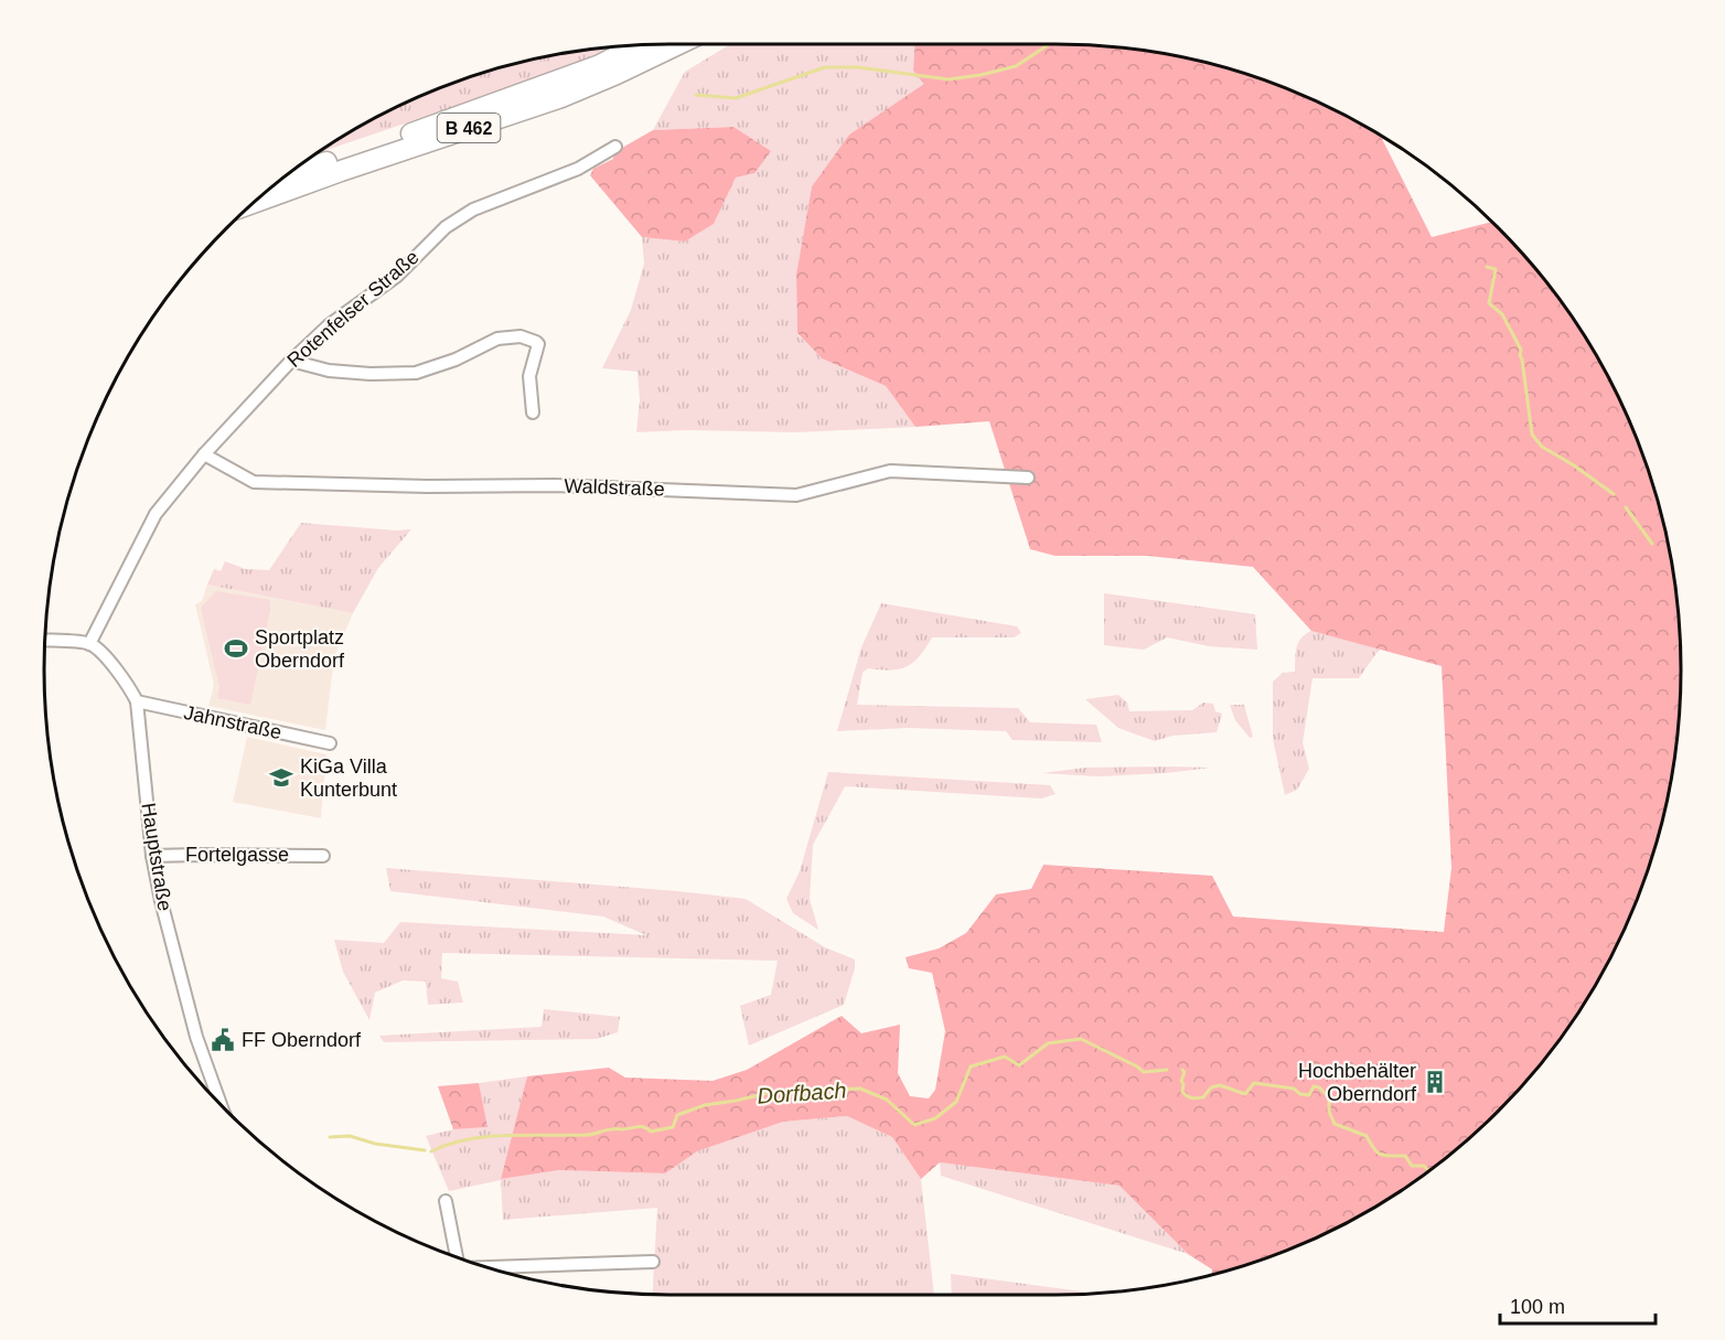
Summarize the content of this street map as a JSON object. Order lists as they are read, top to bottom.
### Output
{
  "streets": {
    "highway": ["B 462"],
    "street": [
      "Rotenfelser Straße",
      "Waldstraße",
      "Jahnstraße",
      "Fortelgasse",
      "Hauptstraße"
    ]
  },
  "crossings": [
    ["Rotenfelser Straße", "Waldstraße"],
    ["Rotenfelser Straße", "Hauptstraße"],
    ["Jahnstraße", "Hauptstraße"],
    ["Fortelgasse", "Hauptstraße"]
  ],
  "water": ["Dorfbach"],
  "places": {
    "sports": ["Sportplatz Oberndorf"],
    "school or university": ["KiGa Villa Kunterbunt"],
    "public building": ["FF Oberndorf"],
    "building": ["Hochbehälter Oberndorf"]
  },
  "scale_bar": "100 m"
}
